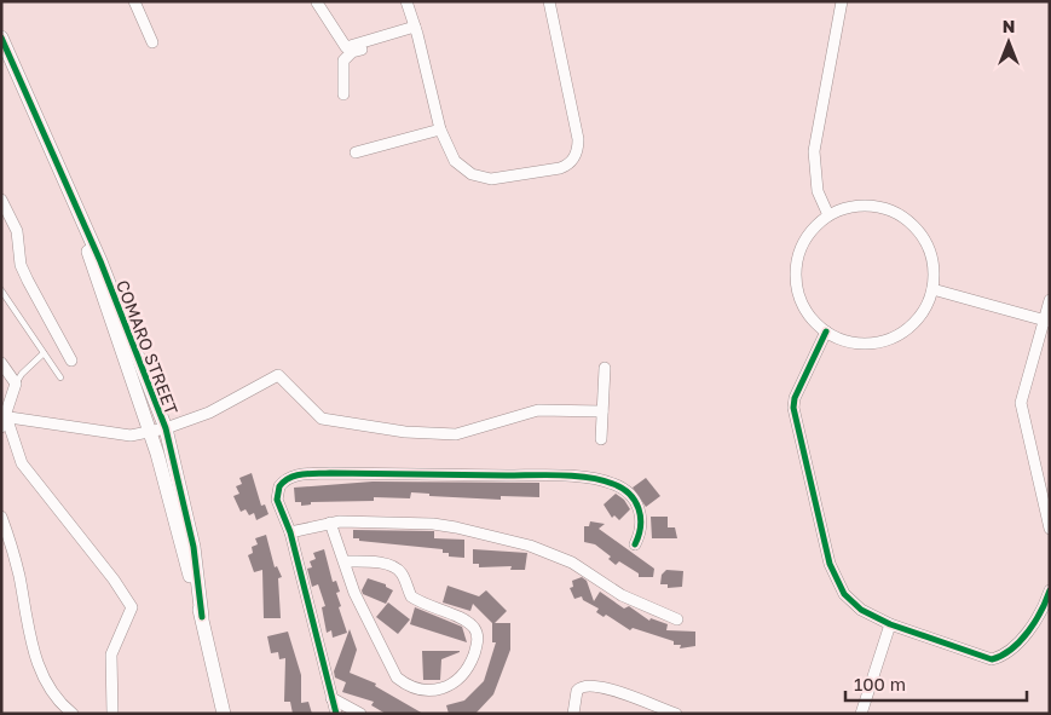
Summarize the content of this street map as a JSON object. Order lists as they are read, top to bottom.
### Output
{
  "streets": {
    "street": ["COMARO STREET"]
  },
  "scale_bar": "100 m",
  "north": "top"
}
